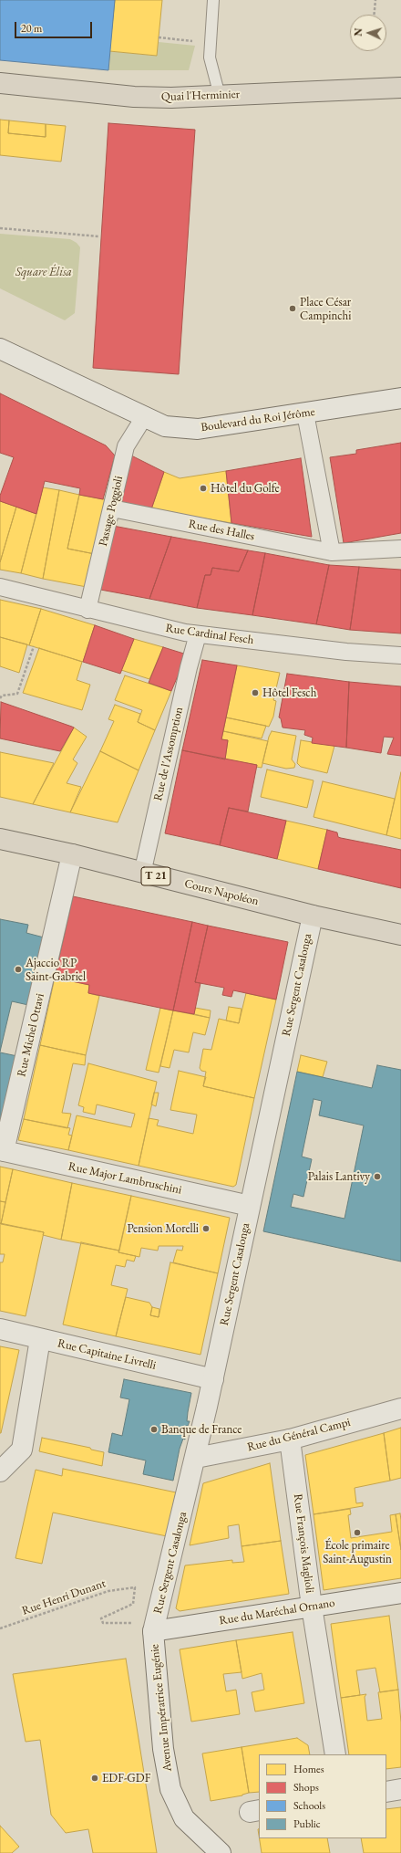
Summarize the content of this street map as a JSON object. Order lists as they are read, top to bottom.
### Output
{
  "streets": {
    "main road": ["Quai l'Herminier", "T 21", "Cours Napoléon"],
    "street": [
      "Boulevard du Roi Jérôme",
      "Passage Poggioli",
      "Rue des Halles",
      "Rue Cardinal Fesch",
      "Rue de l'Assomption",
      "Rue Sergent Casalonga",
      "Rue Michel Ottavi",
      "Rue Major Lambruschini",
      "Rue Capitaine Livrelli",
      "Rue du Général Campi",
      "Rue François Maglioli",
      "Rue du Maréchal Ornano",
      "Avenue Impératrice Eugénie"
    ],
    "path": ["Rue Henri Dunant"]
  },
  "crossings": [
    ["Boulevard du Roi Jérôme", "Passage Poggioli"],
    ["Passage Poggioli", "Rue des Halles"],
    ["Passage Poggioli", "Rue Cardinal Fesch"],
    ["Rue Cardinal Fesch", "Rue de l'Assomption"],
    ["Rue de l'Assomption", "Cours Napoléon"],
    ["Cours Napoléon", "Rue Sergent Casalonga"],
    ["Cours Napoléon", "Rue Michel Ottavi"],
    ["Rue Sergent Casalonga", "Rue Major Lambruschini"],
    ["Rue Sergent Casalonga", "Rue Capitaine Livrelli"],
    ["Rue Sergent Casalonga", "Rue du Général Campi"],
    ["Rue Sergent Casalonga", "Rue Henri Dunant"],
    ["Rue Sergent Casalonga", "Rue du Maréchal Ornano"],
    ["Rue Sergent Casalonga", "Avenue Impératrice Eugénie"],
    ["Rue Michel Ottavi", "Rue Major Lambruschini"],
    ["Rue du Général Campi", "Rue François Maglioli"],
    ["Rue François Maglioli", "Rue du Maréchal Ornano"],
    ["Rue Henri Dunant", "Rue du Maréchal Ornano"],
    ["Rue Henri Dunant", "Avenue Impératrice Eugénie"],
    ["Rue du Maréchal Ornano", "Avenue Impératrice Eugénie"]
  ],
  "parks": ["Square Élisa"],
  "places": [
    "Place César Campinchi",
    "Hôtel du Golfe",
    "Hôtel Fesch",
    "Ajaccio RP Saint-Gabriel",
    "Palais Lantivy",
    "Pension Morelli",
    "Banque de France",
    "École primaire Saint-Augustin",
    "EDF-GDF"
  ],
  "legend": [
    "Homes",
    "Shops",
    "Schools",
    "Public"
  ],
  "scale_bar": "20 m",
  "north": "left"
}
